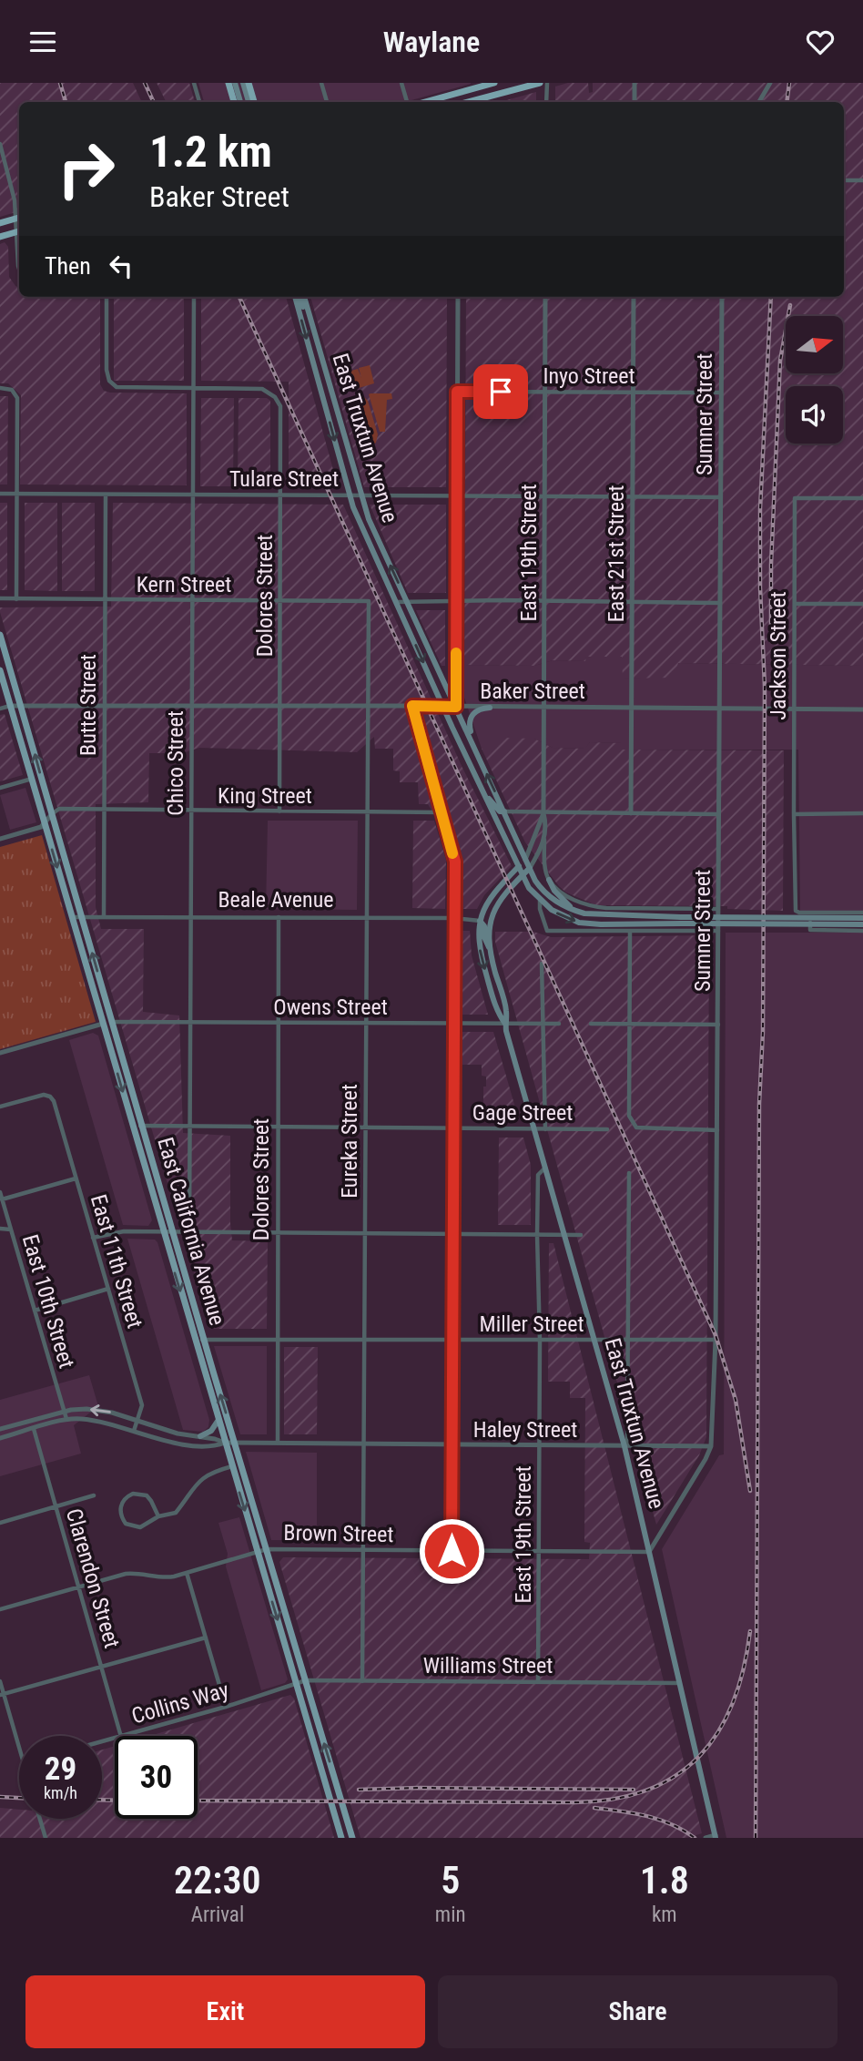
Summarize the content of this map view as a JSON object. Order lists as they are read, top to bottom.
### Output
{
  "streets": {
    "main road": ["East Truxtun Avenue", "East California Avenue"],
    "street": [
      "Inyo Street",
      "Sumner Street",
      "Tulare Street",
      "East 19th Street",
      "East 21st Street",
      "Kern Street",
      "Dolores Street",
      "Jackson Street",
      "Baker Street",
      "Butte Street",
      "Chico Street",
      "King Street",
      "Beale Avenue",
      "Owens Street",
      "Gage Street",
      "Eureka Street",
      "East 11th Street",
      "East 10th Street",
      "Miller Street",
      "Haley Street",
      "Brown Street",
      "Clarendon Street",
      "Williams Street",
      "Collins Way"
    ]
  },
  "crossings": [
    ["Inyo Street", "Sumner Street"],
    ["Inyo Street", "East 19th Street"],
    ["Inyo Street", "East 21st Street"],
    ["Sumner Street", "East Truxtun Avenue"],
    ["Sumner Street", "Tulare Street"],
    ["Sumner Street", "Baker Street"],
    ["Sumner Street", "Miller Street"],
    ["Sumner Street", "Haley Street"],
    ["Sumner Street", "Brown Street"],
    ["East Truxtun Avenue", "Tulare Street"],
    ["East Truxtun Avenue", "East 19th Street"],
    ["East Truxtun Avenue", "Baker Street"],
    ["East Truxtun Avenue", "Beale Avenue"],
    ["East Truxtun Avenue", "Owens Street"],
    ["East Truxtun Avenue", "Gage Street"],
    ["East Truxtun Avenue", "Miller Street"],
    ["East Truxtun Avenue", "Haley Street"],
    ["East Truxtun Avenue", "Brown Street"],
    ["East Truxtun Avenue", "Williams Street"],
    ["Tulare Street", "East 19th Street"],
    ["Tulare Street", "East 21st Street"],
    ["Tulare Street", "Dolores Street"],
    ["Tulare Street", "Butte Street"],
    ["Tulare Street", "Chico Street"],
    ["East 19th Street", "Baker Street"],
    ["East 19th Street", "Miller Street"],
    ["East 19th Street", "Haley Street"],
    ["East 19th Street", "Brown Street"],
    ["East 19th Street", "Williams Street"],
    ["East 21st Street", "Baker Street"],
    ["Kern Street", "Dolores Street"],
    ["Kern Street", "Butte Street"],
    ["Kern Street", "Chico Street"],
    ["Kern Street", "Eureka Street"],
    ["Dolores Street", "Baker Street"],
    ["Dolores Street", "Chico Street"],
    ["Dolores Street", "King Street"],
    ["Dolores Street", "Beale Avenue"],
    ["Dolores Street", "Owens Street"],
    ["Dolores Street", "Gage Street"],
    ["Dolores Street", "Miller Street"],
    ["Dolores Street", "Haley Street"],
    ["Jackson Street", "Baker Street"],
    ["Baker Street", "Butte Street"],
    ["Baker Street", "Chico Street"],
    ["Baker Street", "Eureka Street"],
    ["Baker Street", "East California Avenue"],
    ["Butte Street", "King Street"],
    ["Butte Street", "Beale Avenue"],
    ["Chico Street", "King Street"],
    ["Chico Street", "Beale Avenue"],
    ["Chico Street", "Owens Street"],
    ["Chico Street", "Gage Street"],
    ["King Street", "Eureka Street"],
    ["King Street", "East California Avenue"],
    ["Beale Avenue", "Eureka Street"],
    ["Beale Avenue", "East California Avenue"],
    ["Owens Street", "Eureka Street"],
    ["Owens Street", "East California Avenue"],
    ["Gage Street", "Eureka Street"],
    ["Gage Street", "East California Avenue"],
    ["Eureka Street", "Miller Street"],
    ["Eureka Street", "Haley Street"],
    ["Eureka Street", "Brown Street"],
    ["Eureka Street", "Williams Street"],
    ["East California Avenue", "Miller Street"],
    ["East California Avenue", "Haley Street"],
    ["East California Avenue", "Brown Street"],
    ["East California Avenue", "Williams Street"],
    ["East California Avenue", "Collins Way"],
    ["Brown Street", "Clarendon Street"],
    ["Williams Street", "Collins Way"]
  ],
  "north": "right",
  "page": {
    "header": "Waylane",
    "turn": ["1.2 km", "Baker Street"],
    "then": "Then",
    "speed": "29 km/h",
    "limit": "30",
    "eta": [
      "22:30",
      "Arrival",
      "5",
      "min",
      "1.8",
      "km"
    ],
    "buttons": ["Exit", "Share"]
  }
}
